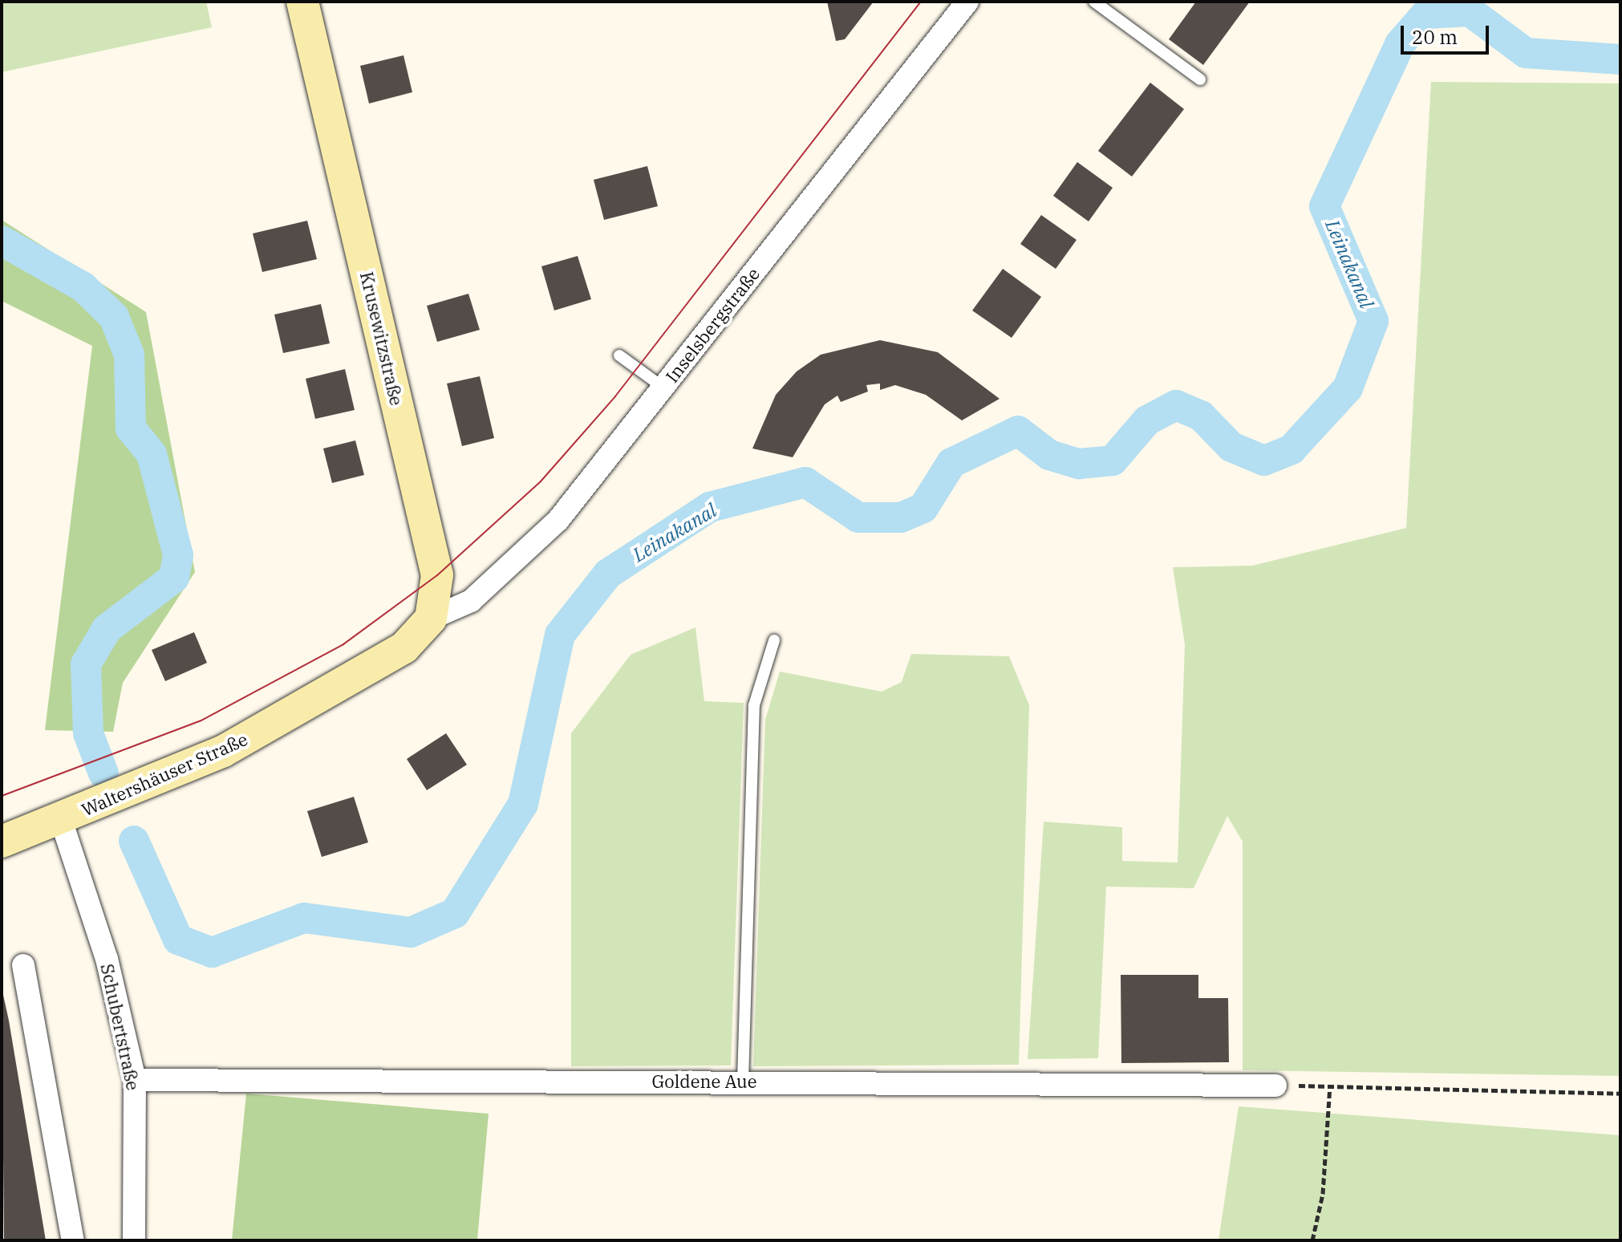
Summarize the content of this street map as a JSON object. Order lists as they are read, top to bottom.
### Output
{
  "streets": {
    "main road": ["Krusewitzstraße", "Waltershäuser Straße"],
    "street": ["Inselsbergstraße", "Schubertstraße", "Goldene Aue"]
  },
  "crossings": [
    ["Inselsbergstraße", "Krusewitzstraße"],
    ["Inselsbergstraße", "Waltershäuser Straße"],
    ["Krusewitzstraße", "Waltershäuser Straße"],
    ["Waltershäuser Straße", "Schubertstraße"],
    ["Schubertstraße", "Goldene Aue"]
  ],
  "water": ["Leinakanal"],
  "scale_bar": "20 m"
}
